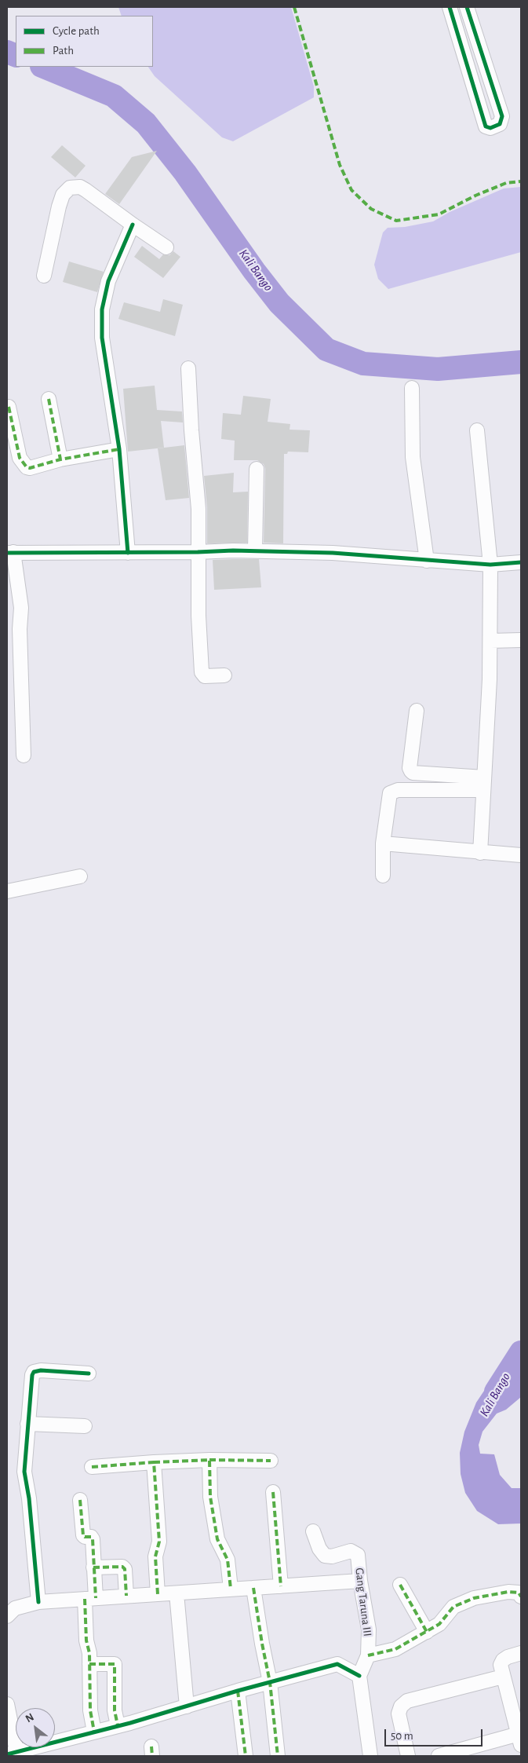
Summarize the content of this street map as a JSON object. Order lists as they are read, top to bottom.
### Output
{
  "streets": {
    "street": ["Gang Taruna III"]
  },
  "water": ["Kali Bango"],
  "legend": ["Cycle path", "Path"],
  "scale_bar": "50 m",
  "north": "top left"
}
